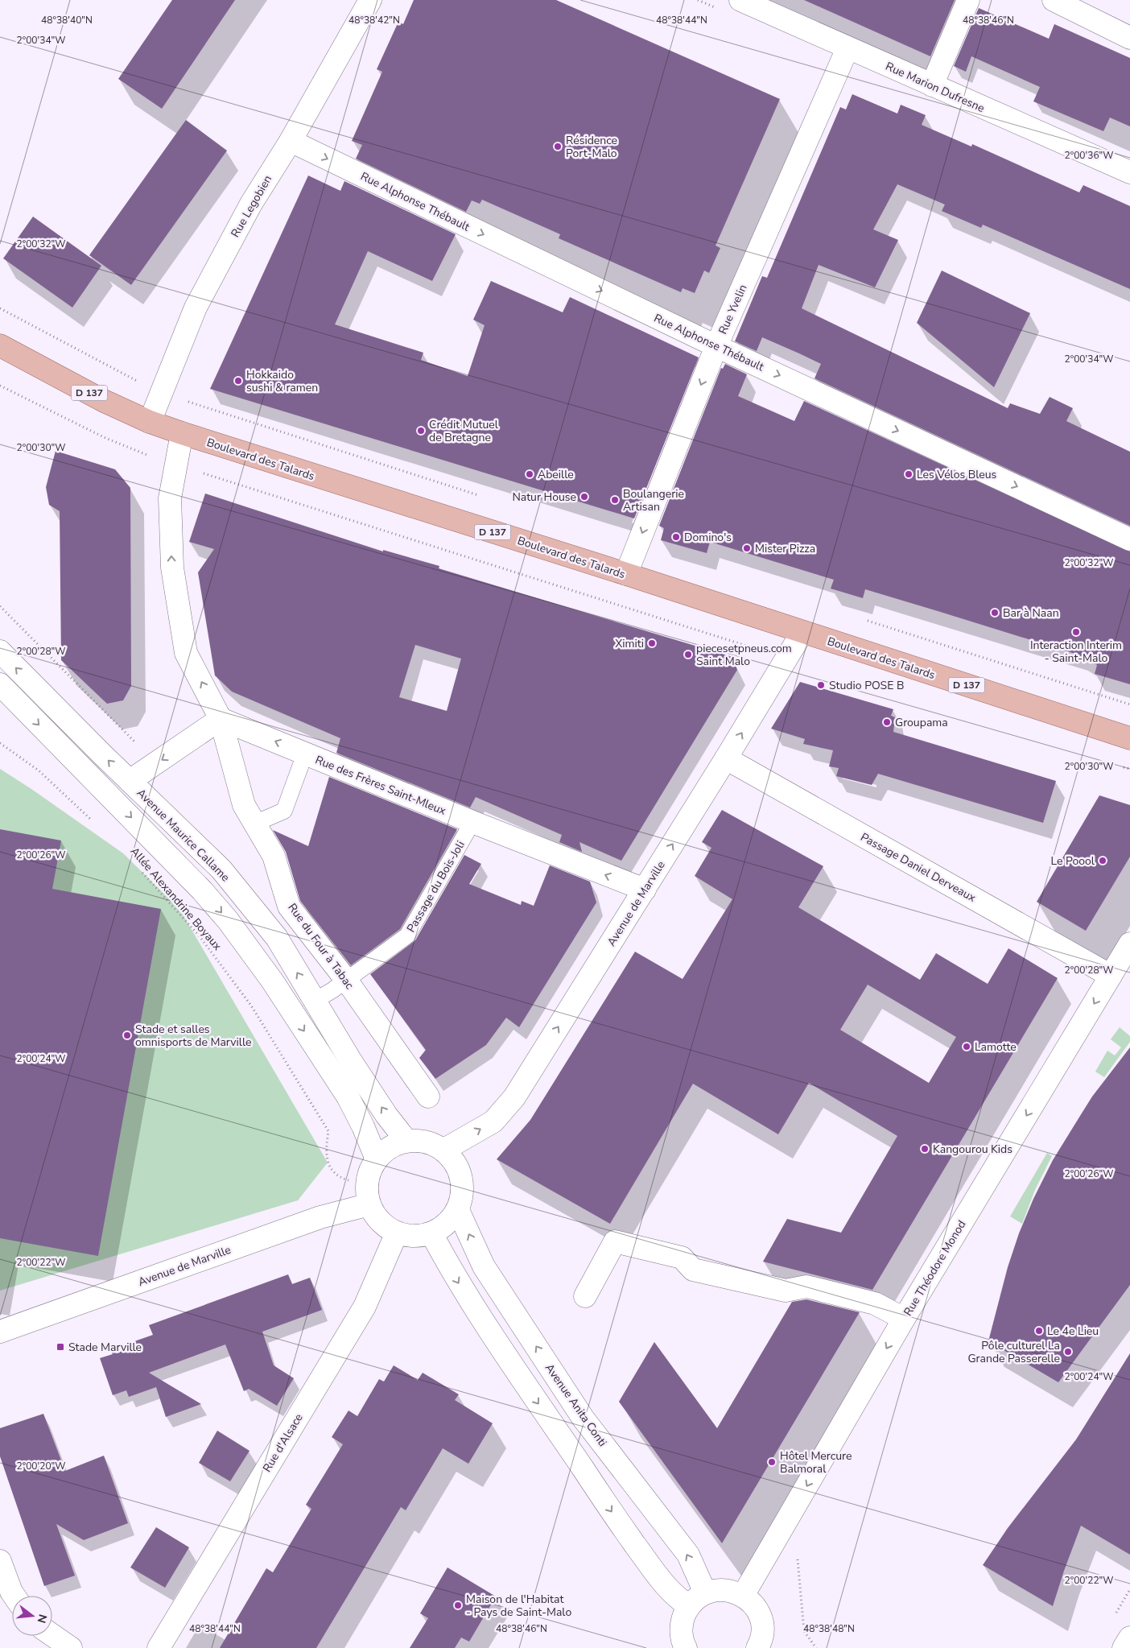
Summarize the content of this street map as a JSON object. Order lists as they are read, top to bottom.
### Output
{
  "streets": {
    "main road": ["D 137", "Boulevard des Talards"],
    "street": [
      "Rue Marion Dufresne",
      "Rue Alphonse Thébault",
      "Rue Legobien",
      "Rue Yvelin",
      "Rue des Frères Saint-Mleux",
      "Avenue Maurice Callame",
      "Passage Daniel Derveaux",
      "Avenue de Marville",
      "Rue du Four à Tabac",
      "Rue Théodore Monod",
      "Avenue Anita Conti",
      "Rue d'Alsace"
    ],
    "lane": ["Passage du Bois-Joli"],
    "path": ["Allée Alexandrine Boyaux"]
  },
  "crossings": [
    ["Rue Marion Dufresne", "Rue Yvelin"],
    ["Rue Alphonse Thébault", "Rue Legobien"],
    ["Rue Alphonse Thébault", "Rue Yvelin"],
    ["Rue Legobien", "Boulevard des Talards"],
    ["Rue Yvelin", "Boulevard des Talards"],
    ["Boulevard des Talards", "Avenue de Marville"],
    ["Boulevard des Talards", "Rue du Four à Tabac"],
    ["Rue des Frères Saint-Mleux", "Passage du Bois-Joli"],
    ["Rue des Frères Saint-Mleux", "Avenue de Marville"],
    ["Rue des Frères Saint-Mleux", "Rue du Four à Tabac"],
    ["Avenue Maurice Callame", "Passage du Bois-Joli"],
    ["Avenue Maurice Callame", "Allée Alexandrine Boyaux"],
    ["Avenue Maurice Callame", "Avenue de Marville"],
    ["Avenue Maurice Callame", "Avenue Anita Conti"],
    ["Avenue Maurice Callame", "Rue d'Alsace"],
    ["Passage Daniel Derveaux", "Avenue de Marville"],
    ["Passage Daniel Derveaux", "Rue Théodore Monod"],
    ["Passage du Bois-Joli", "Rue du Four à Tabac"],
    ["Allée Alexandrine Boyaux", "Avenue de Marville"],
    ["Allée Alexandrine Boyaux", "Avenue Anita Conti"],
    ["Allée Alexandrine Boyaux", "Rue d'Alsace"],
    ["Avenue de Marville", "Avenue Anita Conti"],
    ["Avenue de Marville", "Rue d'Alsace"],
    ["Avenue Anita Conti", "Rue d'Alsace"]
  ],
  "one_way": [
    "Rue Alphonse Thébault",
    "Rue Yvelin",
    "Rue des Frères Saint-Mleux",
    "Avenue de Marville",
    "Rue du Four à Tabac",
    "Rue Théodore Monod"
  ],
  "places": {
    "other": [
      "Résidence Port-Malo",
      "Hokkaido sushi & ramen",
      "Crédit Mutuel de Bretagne",
      "Abeille",
      "Les Vélos Bleus",
      "Natur House",
      "Boulangerie Artisan",
      "Domino's",
      "Mister Pizza",
      "Bar à Naan",
      "Interaction Interim - Saint-Malo",
      "Ximiti",
      "piecesetpneus.com Saint Malo",
      "Studio POSE B",
      "Groupama",
      "Le Poool",
      "Stade et salles omnisports de Marville",
      "Lamotte",
      "Kangourou Kids",
      "Le 4e Lieu",
      "Pôle culturel La Grande Passerelle",
      "Hôtel Mercure Balmoral",
      "Maison de l'Habitat - Pays de Saint-Malo"
    ],
    "transit": ["Stade Marville"]
  },
  "north": "right",
  "coordinates": [
    "48°38'40\"N",
    "48°38'42\"N",
    "48°38'44\"N",
    "48°38'46\"N",
    "2°00'34\"W",
    "2°00'36\"W",
    "2°00'32\"W",
    "2°00'30\"W",
    "2°00'28\"W",
    "2°00'26\"W",
    "2°00'24\"W",
    "2°00'22\"W",
    "2°00'20\"W",
    "48°38'48\"N"
  ]
}
